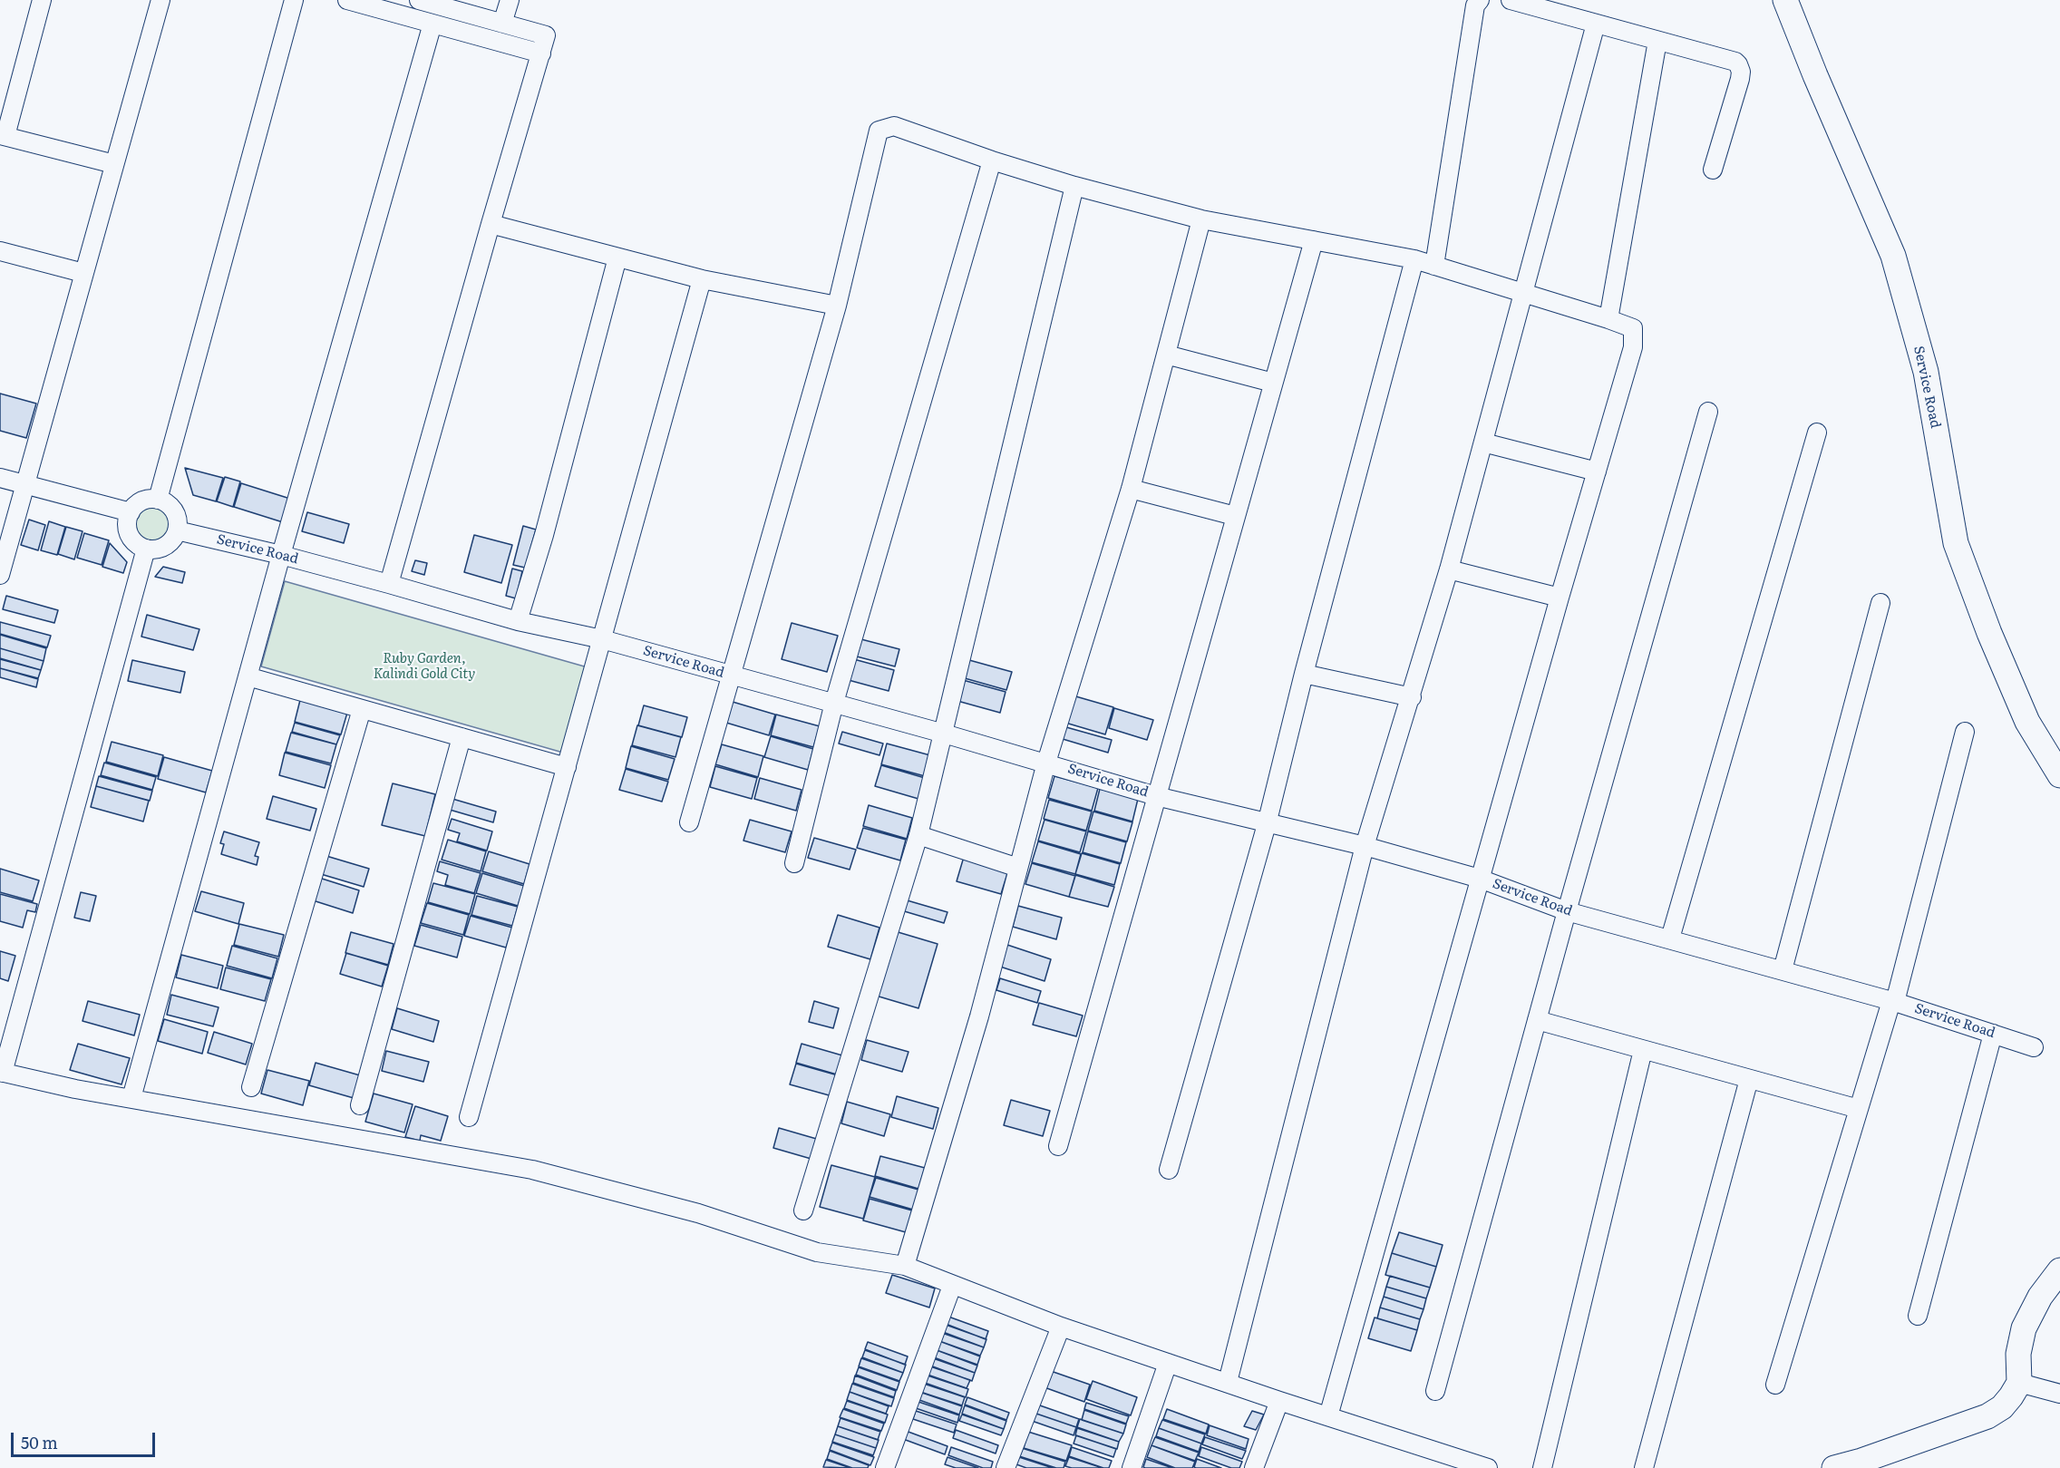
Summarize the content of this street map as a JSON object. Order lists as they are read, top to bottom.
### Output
{
  "streets": {
    "street": ["Service Road"]
  },
  "parks": ["Ruby Garden, Kalindi Gold City"],
  "scale_bar": "50 m"
}
